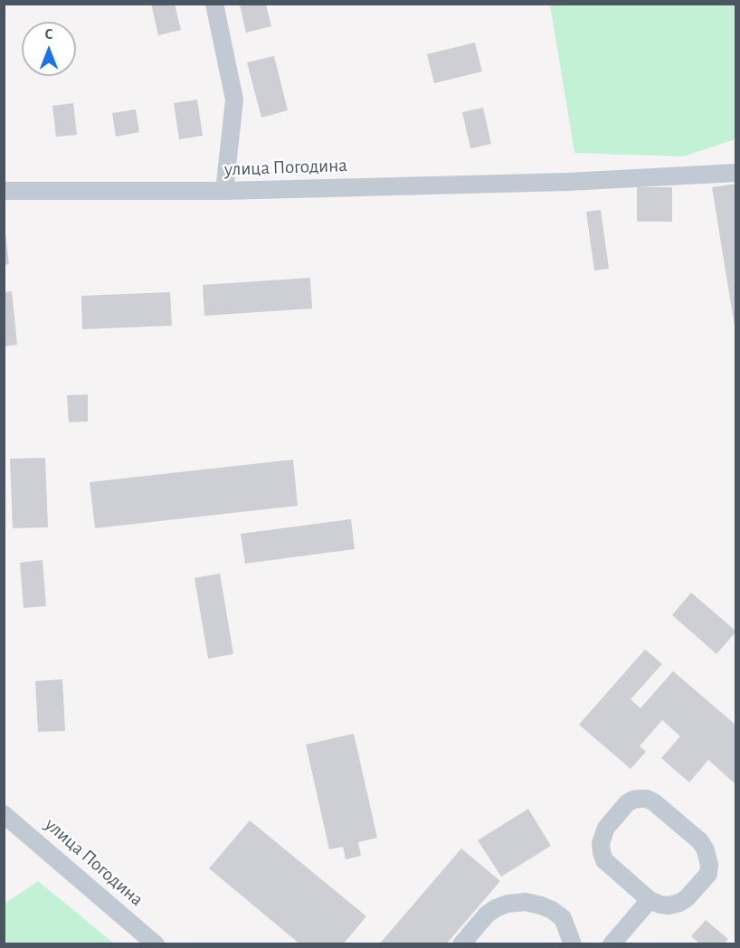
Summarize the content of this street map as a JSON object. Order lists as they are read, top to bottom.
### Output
{
  "streets": {
    "street": ["улица Погодина"]
  },
  "north": "top"
}
